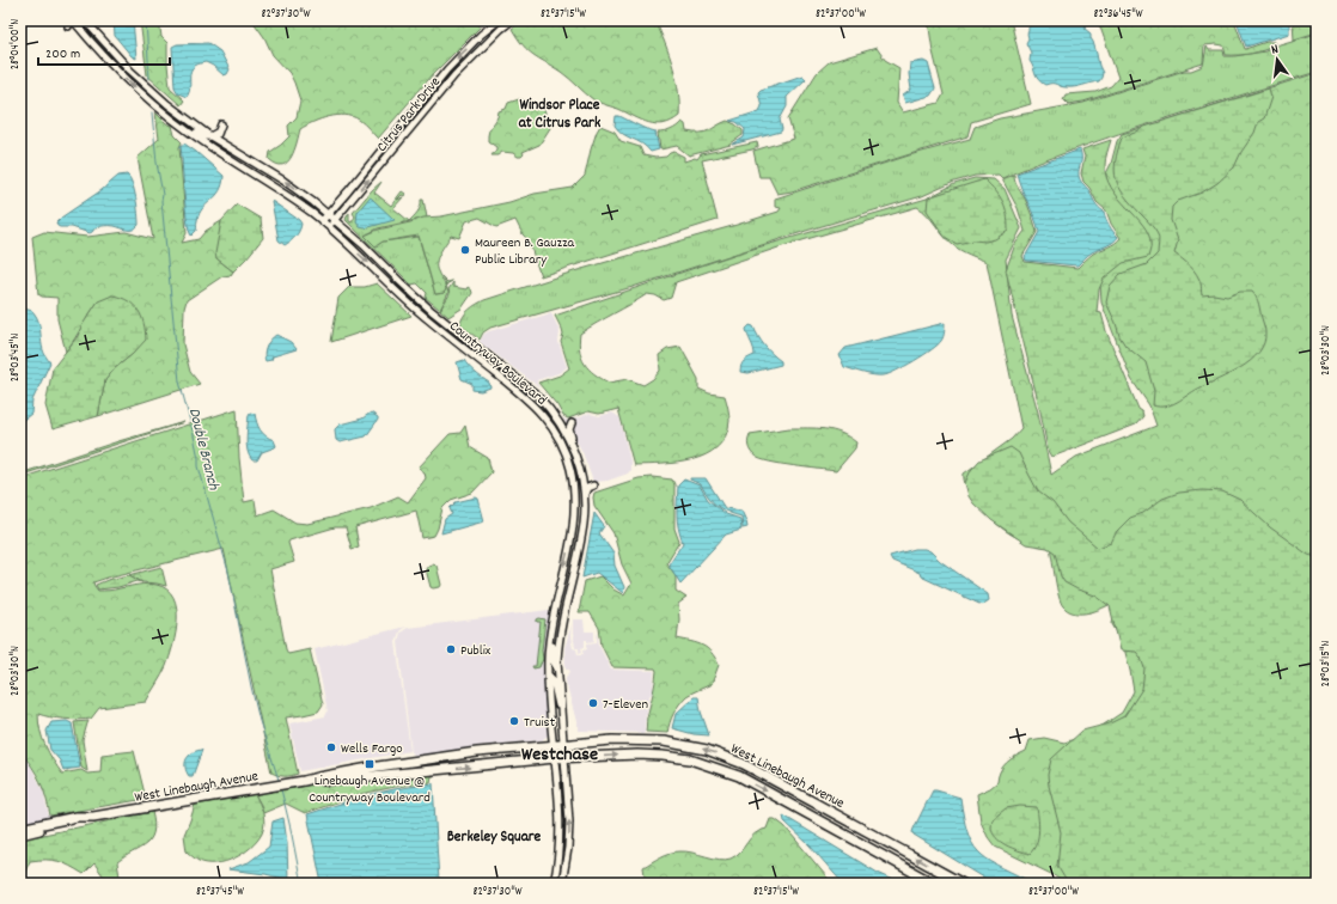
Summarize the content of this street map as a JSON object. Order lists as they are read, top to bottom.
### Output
{
  "streets": {
    "main road": ["West Linebaugh Avenue"],
    "street": ["Citrus Park Drive", "Countryway Boulevard"]
  },
  "crossings": [
    ["Citrus Park Drive", "Countryway Boulevard"],
    ["Countryway Boulevard", "West Linebaugh Avenue"]
  ],
  "districts": ["Windsor Place at Citrus Park", "Westchase", "Berkeley Square"],
  "water": ["Double Branch"],
  "places": {
    "other": [
      "Maureen B. Gauzza Public Library",
      "Publix",
      "7-Eleven",
      "Truist",
      "Wells Fargo"
    ],
    "transit": ["Linebaugh Avenue @ Countryway Boulevard"]
  },
  "scale_bar": "200 m",
  "north": "top",
  "coordinates": [
    "82°37'30\"W",
    "82°37'15\"W",
    "82°37'00\"W",
    "82°36'45\"W",
    "28°04'00\"N",
    "28°03'30\"N",
    "28°03'45\"N",
    "28°03'15\"N",
    "82°37'45\"W"
  ]
}
